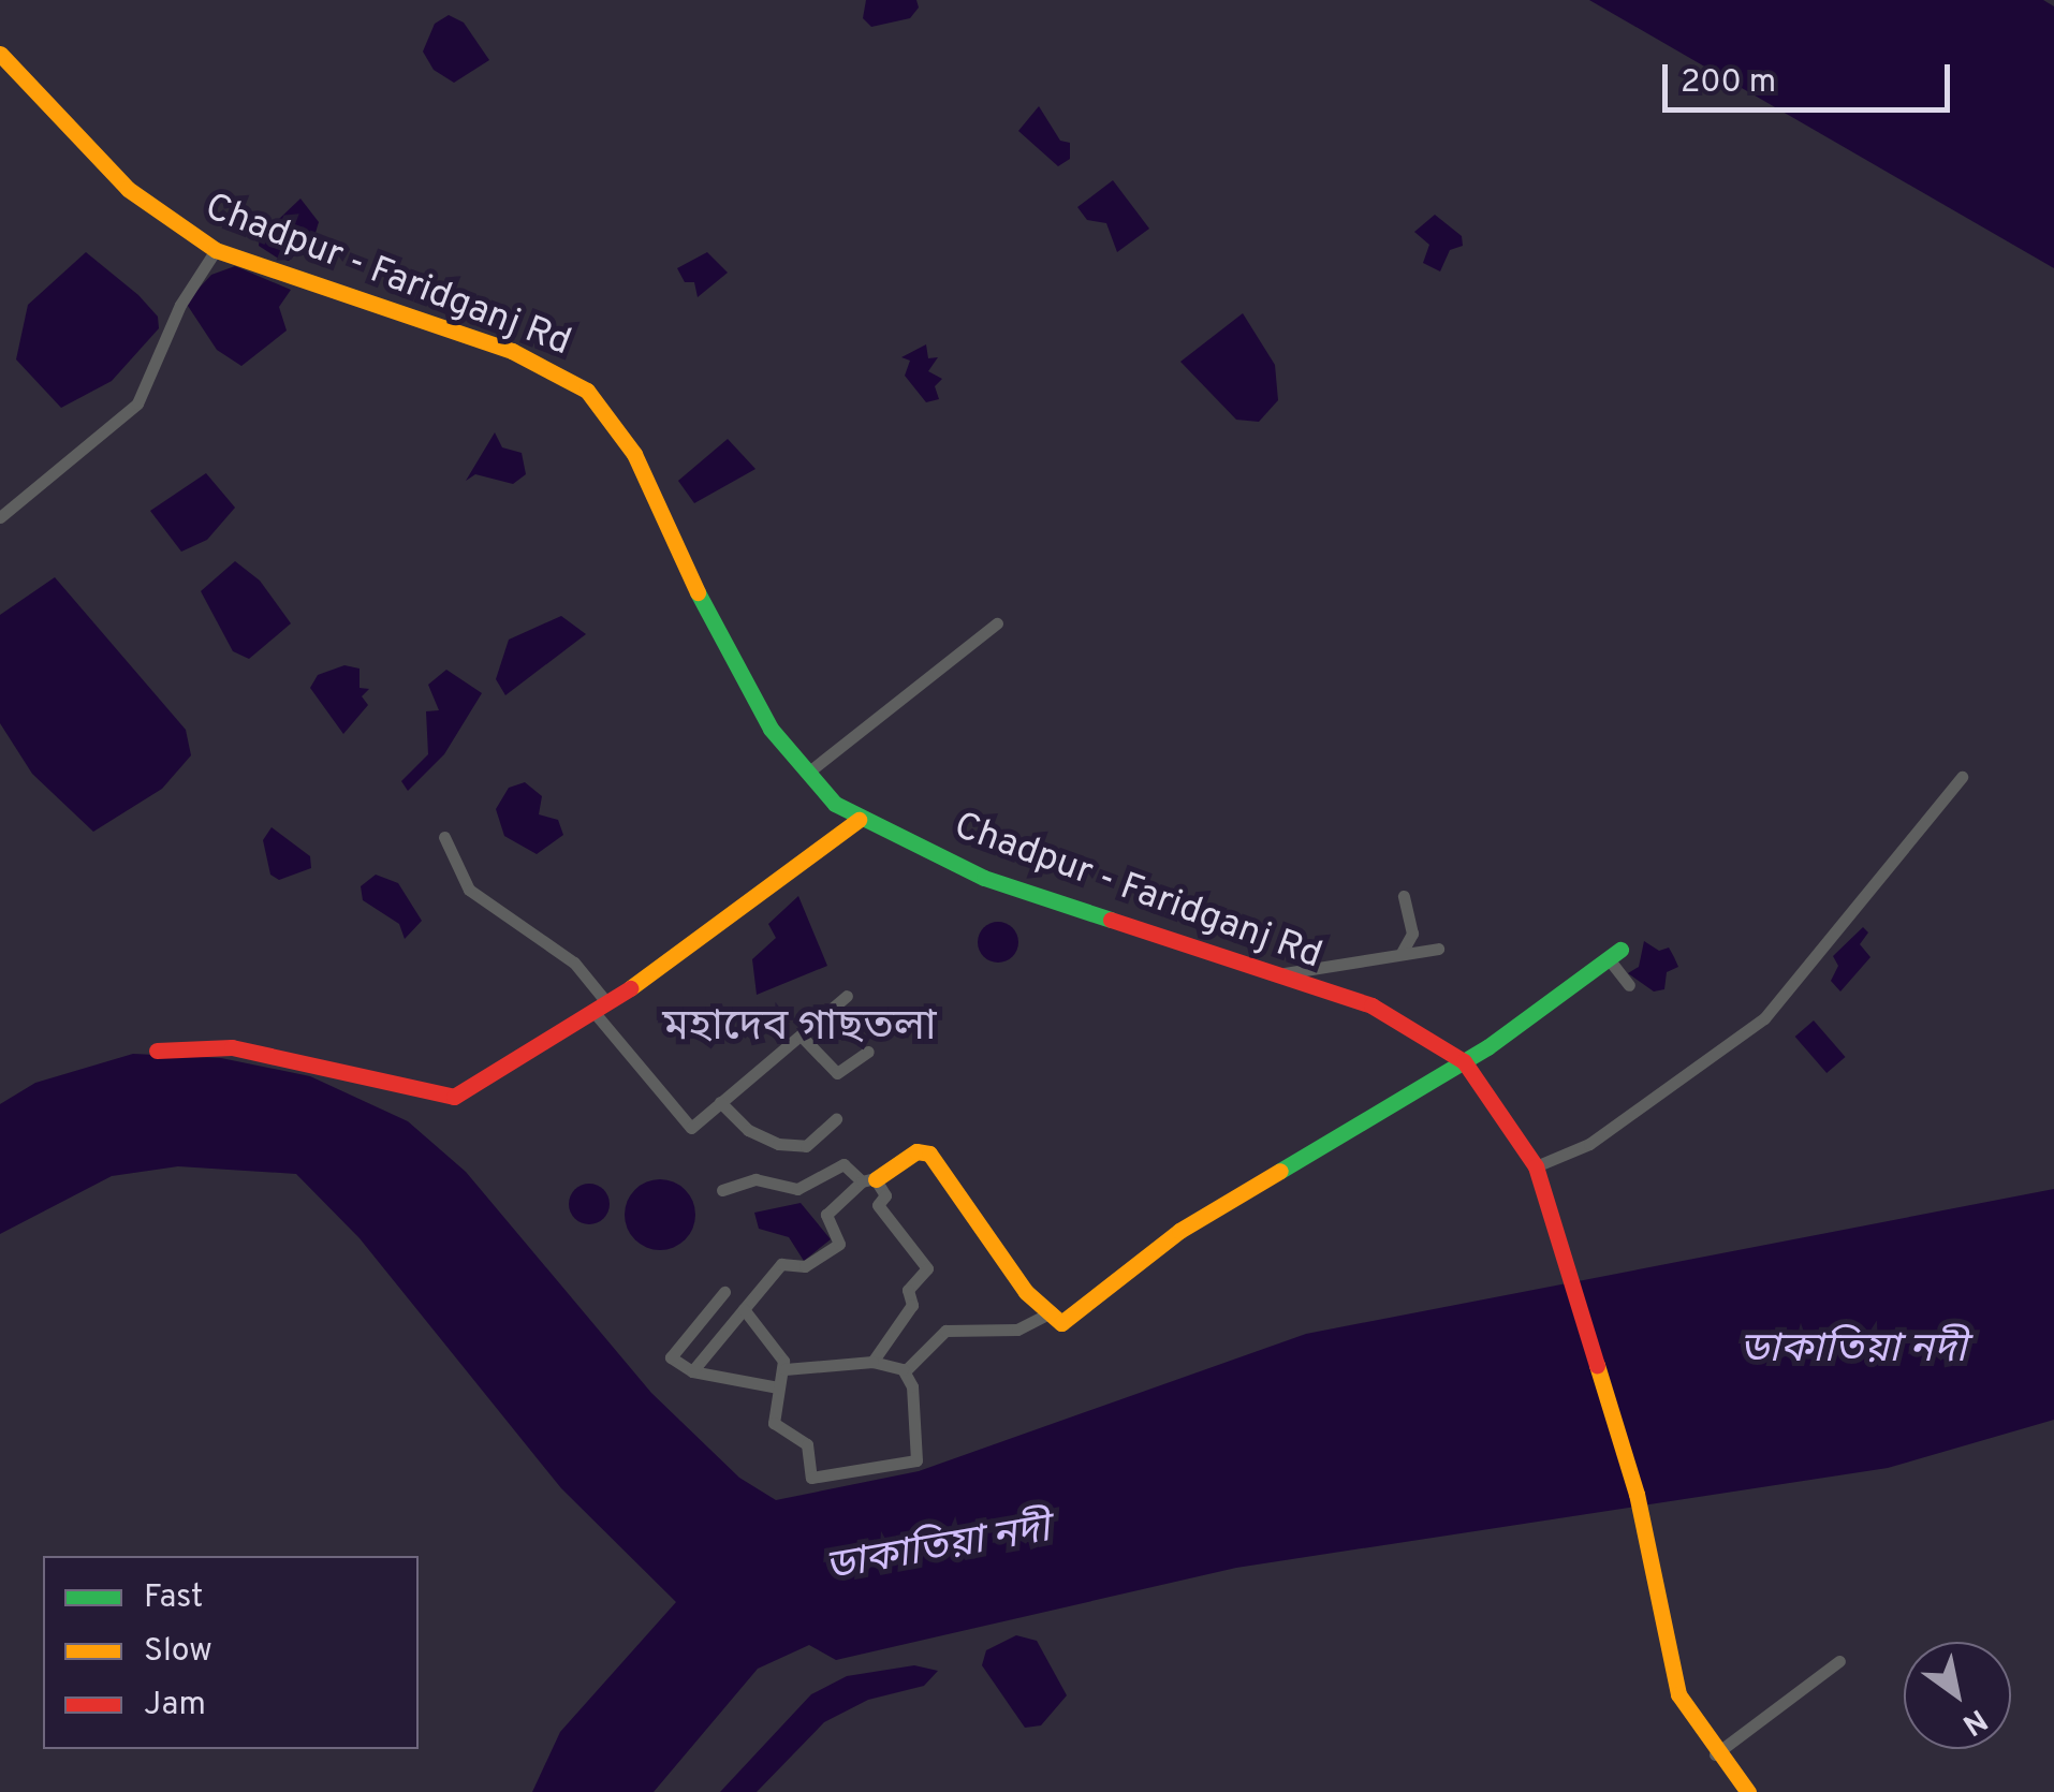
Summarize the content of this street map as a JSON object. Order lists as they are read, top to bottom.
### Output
{
  "streets": {
    "main road": ["Chadpur - Faridganj Rd"]
  },
  "districts": ["মহাদেব গাছতলা"],
  "water": ["ডাকাতিয়া নদী"],
  "legend": ["Fast", "Slow", "Jam"],
  "scale_bar": "200 m",
  "north": "bottom right"
}
